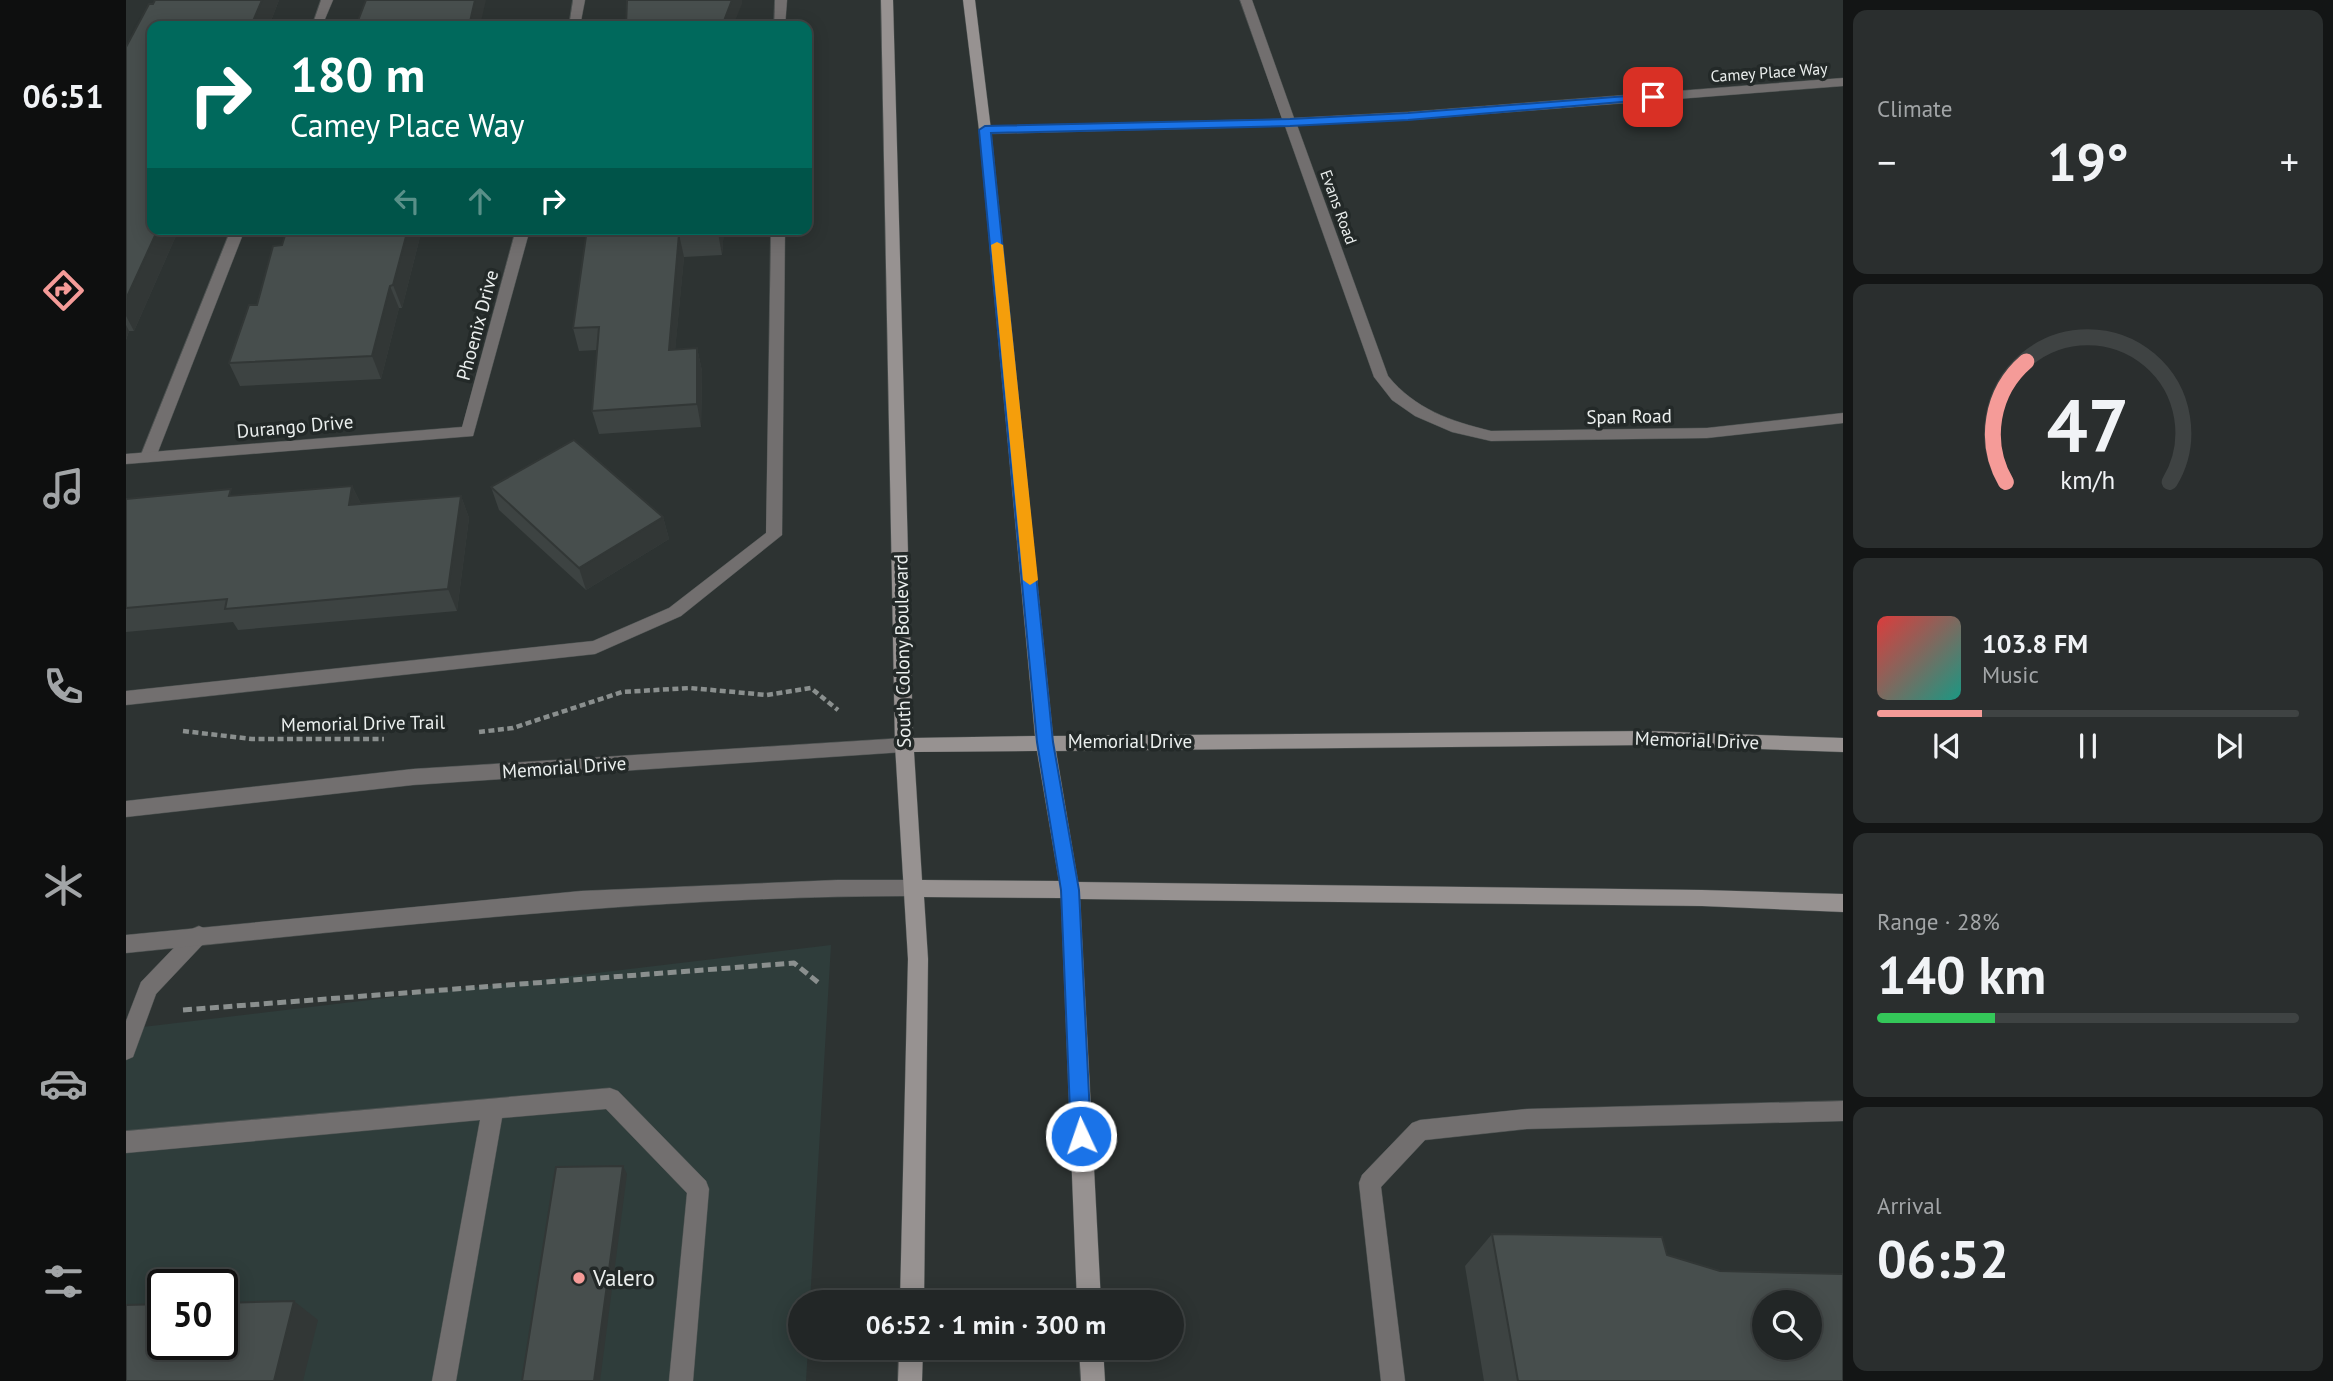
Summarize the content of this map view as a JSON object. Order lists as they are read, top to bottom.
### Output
{
  "streets": {
    "main road": ["South Colony Boulevard", "Memorial Drive"],
    "street": [
      "Camey Place Way",
      "Evans Road",
      "Phoenix Drive",
      "Span Road",
      "Durango Drive"
    ],
    "path": ["Memorial Drive Trail"]
  },
  "crossings": [
    ["Camey Place Way", "Evans Road"],
    ["Evans Road", "Span Road"],
    ["Phoenix Drive", "Durango Drive"],
    ["South Colony Boulevard", "Memorial Drive"]
  ],
  "places": ["Valero"],
  "page": {
    "tabs": "06:51",
    "tile": [
      "Climate",
      ["Range · 28%", "140 km"],
      ["Arrival", "06:52"]
    ],
    "turn": ["180 m", "Camey Place Way"],
    "heat": ["−", "19°", "+"],
    "song": ["103.8 FM", "Music"],
    "limit": "50",
    "trip": "06:52 · 1 min · 300 m",
    "gauge": ["47", "km/h"]
  }
}
